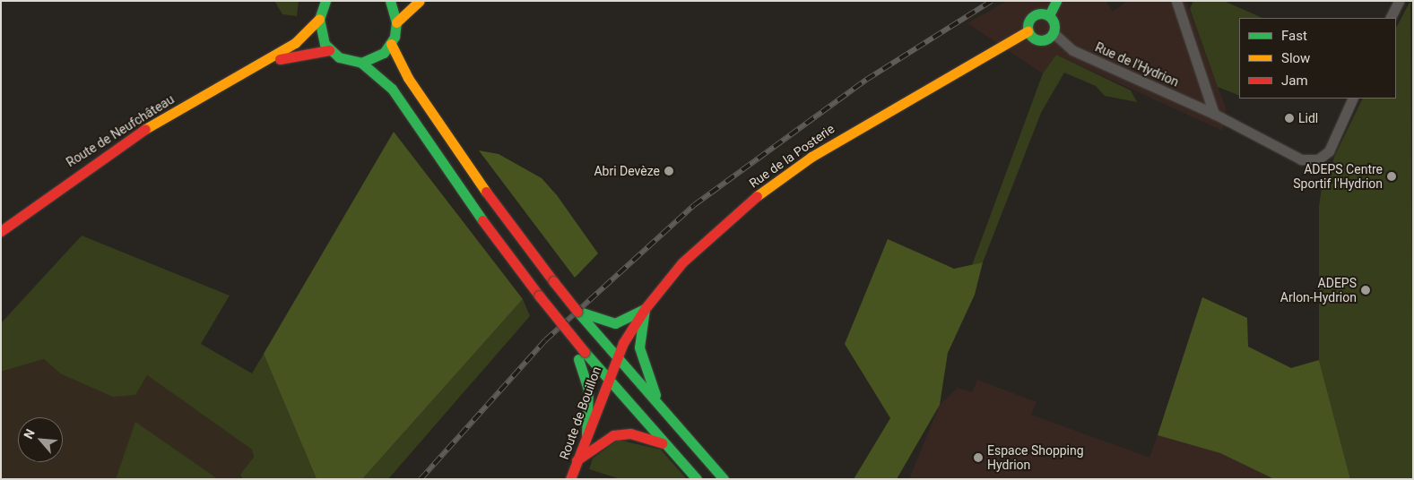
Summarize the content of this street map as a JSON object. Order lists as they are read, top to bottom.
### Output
{
  "streets": {
    "main road": ["Route de Neufchâteau", "Rue de la Posterie", "Route de Bouillon"],
    "street": ["Rue de l'Hydrion"]
  },
  "crossings": [
    ["Rue de l'Hydrion", "Rue de la Posterie"],
    ["Rue de la Posterie", "Route de Bouillon"]
  ],
  "places": [
    "Lidl",
    "Abri Devèze",
    "ADEPS Centre Sportif l'Hydrion",
    "ADEPS Arlon-Hydrion",
    "Espace Shopping Hydrion"
  ],
  "legend": ["Fast", "Slow", "Jam"],
  "north": "top left"
}
